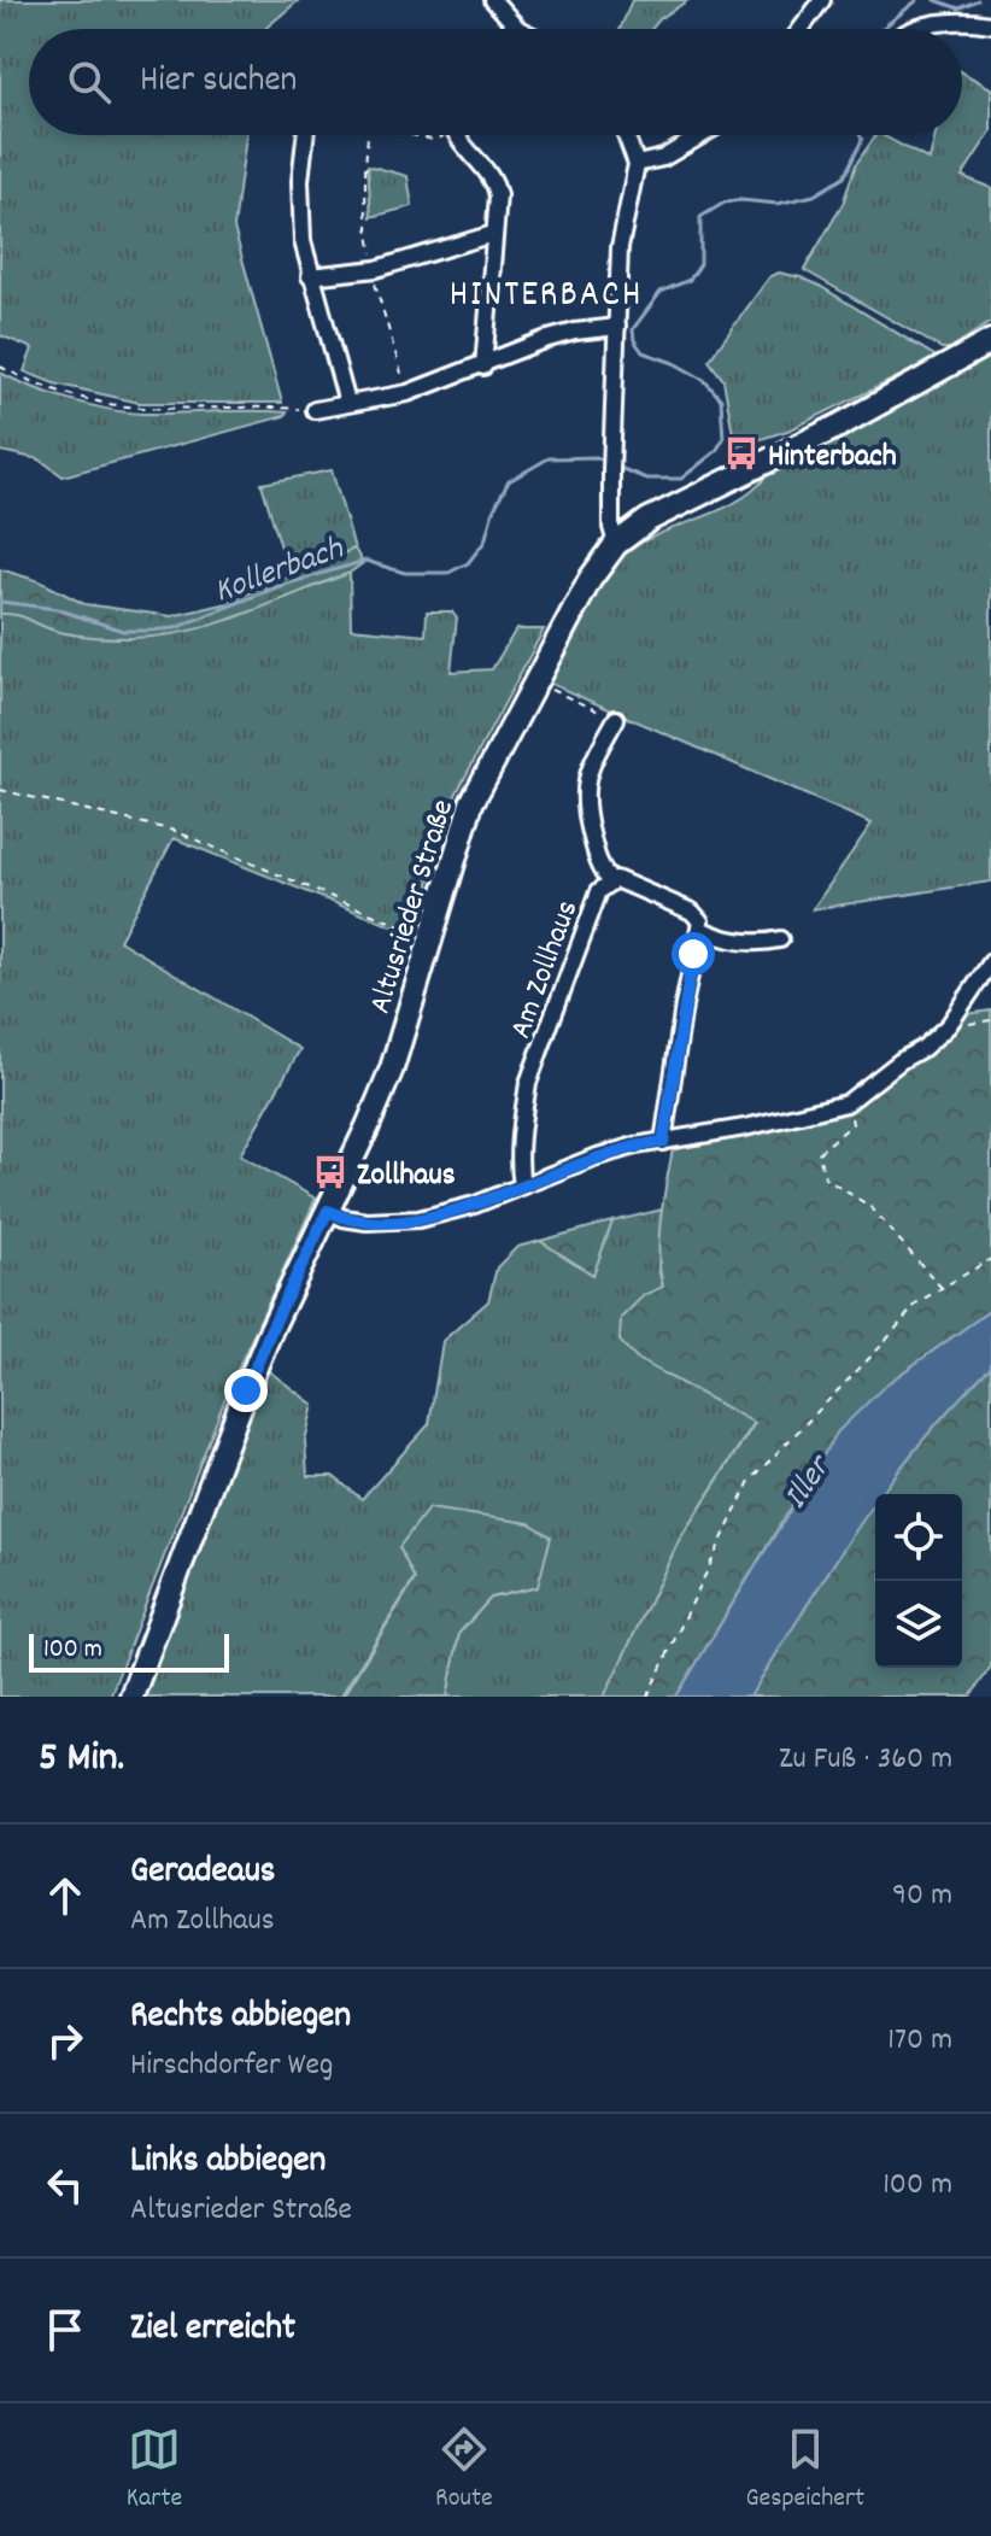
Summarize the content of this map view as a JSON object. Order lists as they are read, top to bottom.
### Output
{
  "streets": {
    "main road": ["Altusrieder Straße"],
    "street": ["Am Zollhaus"]
  },
  "districts": ["HINTERBACH"],
  "water": ["Kollerbach", "Iller"],
  "places": {
    "bus stop": ["Hinterbach", "Zollhaus"]
  },
  "scale_bar": "100 m",
  "page": {
    "search": "Hier suchen",
    "scale": "100 m",
    "heading": ["5 Min.", "Zu Fuß · 360 m"],
    "list": [
      ["Geradeaus", "Am Zollhaus", "90 m"],
      ["Rechts abbiegen", "Hirschdorfer Weg", "170 m"],
      ["Links abbiegen", "Altusrieder Straße", "100 m"],
      "Ziel erreicht"
    ],
    "nav": ["Karte", "Route", "Gespeichert"]
  }
}
